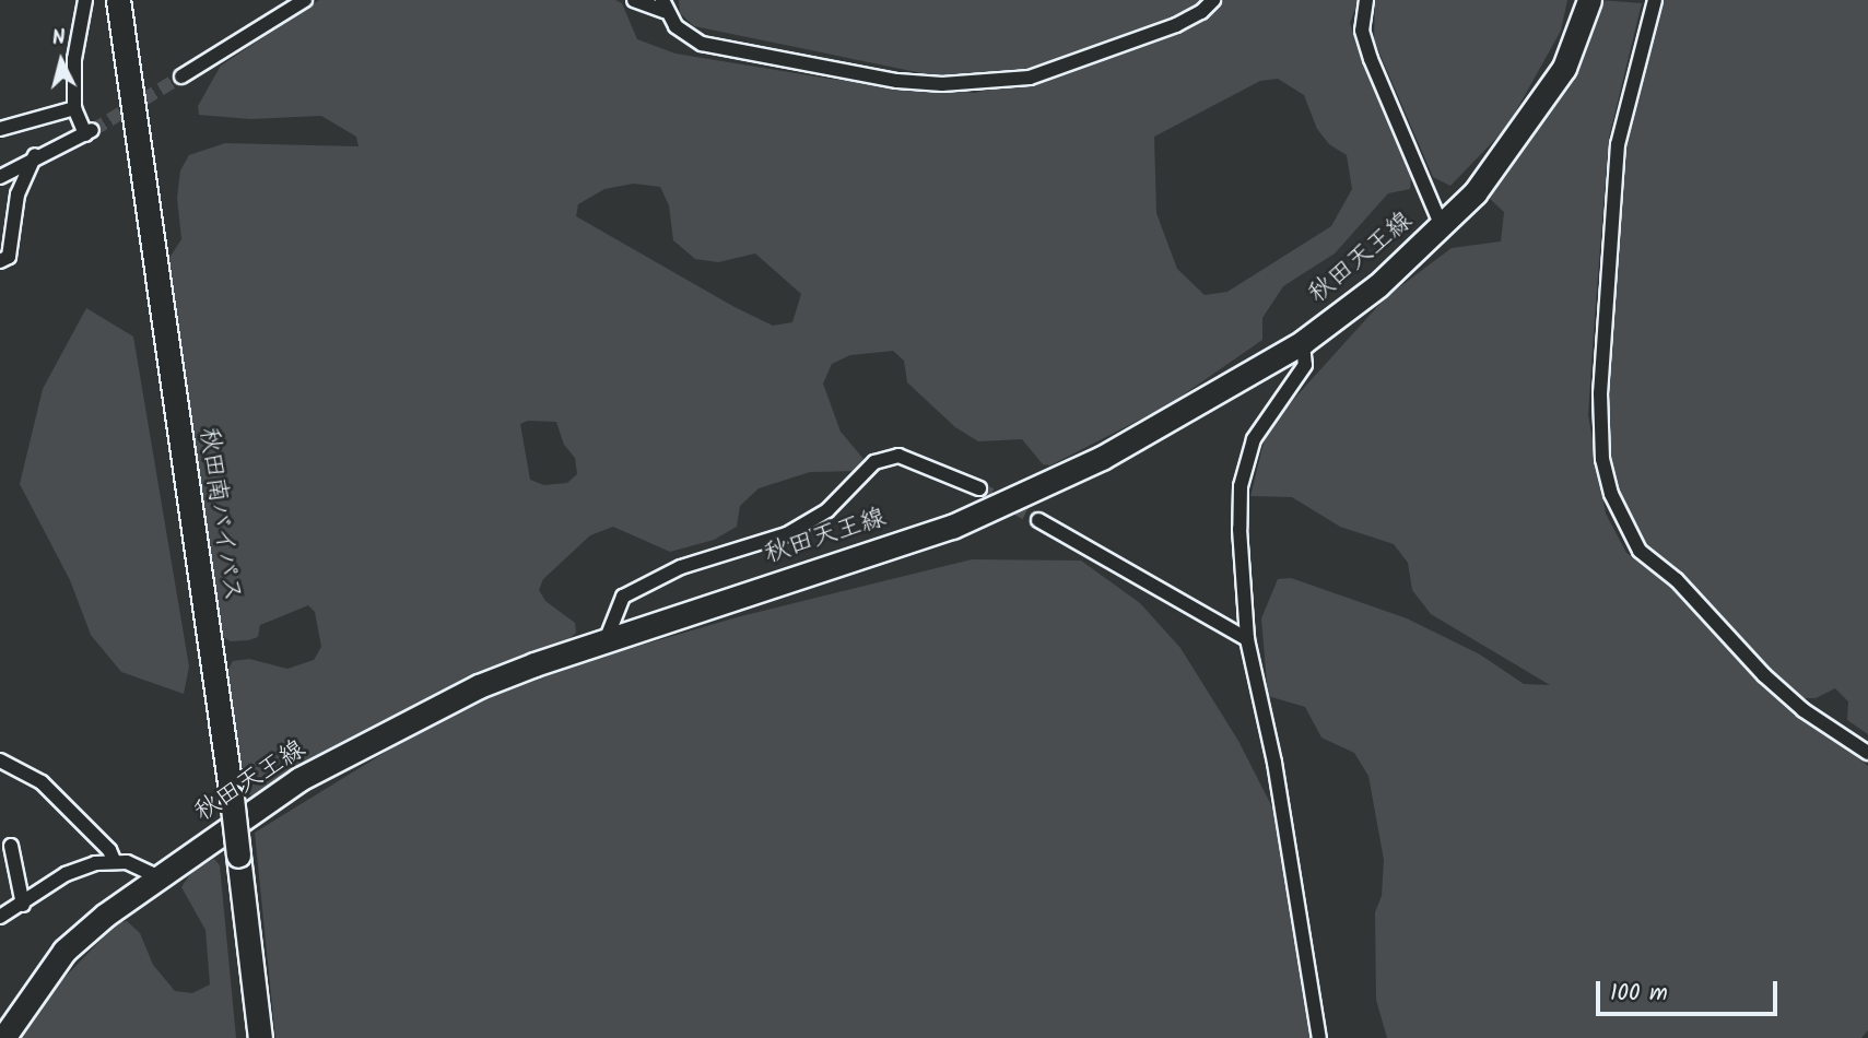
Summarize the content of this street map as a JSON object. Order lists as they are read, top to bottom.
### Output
{
  "streets": {
    "main road": ["秋田天王線", "秋田南バイパス"]
  },
  "scale_bar": "100 m",
  "north": "top"
}
